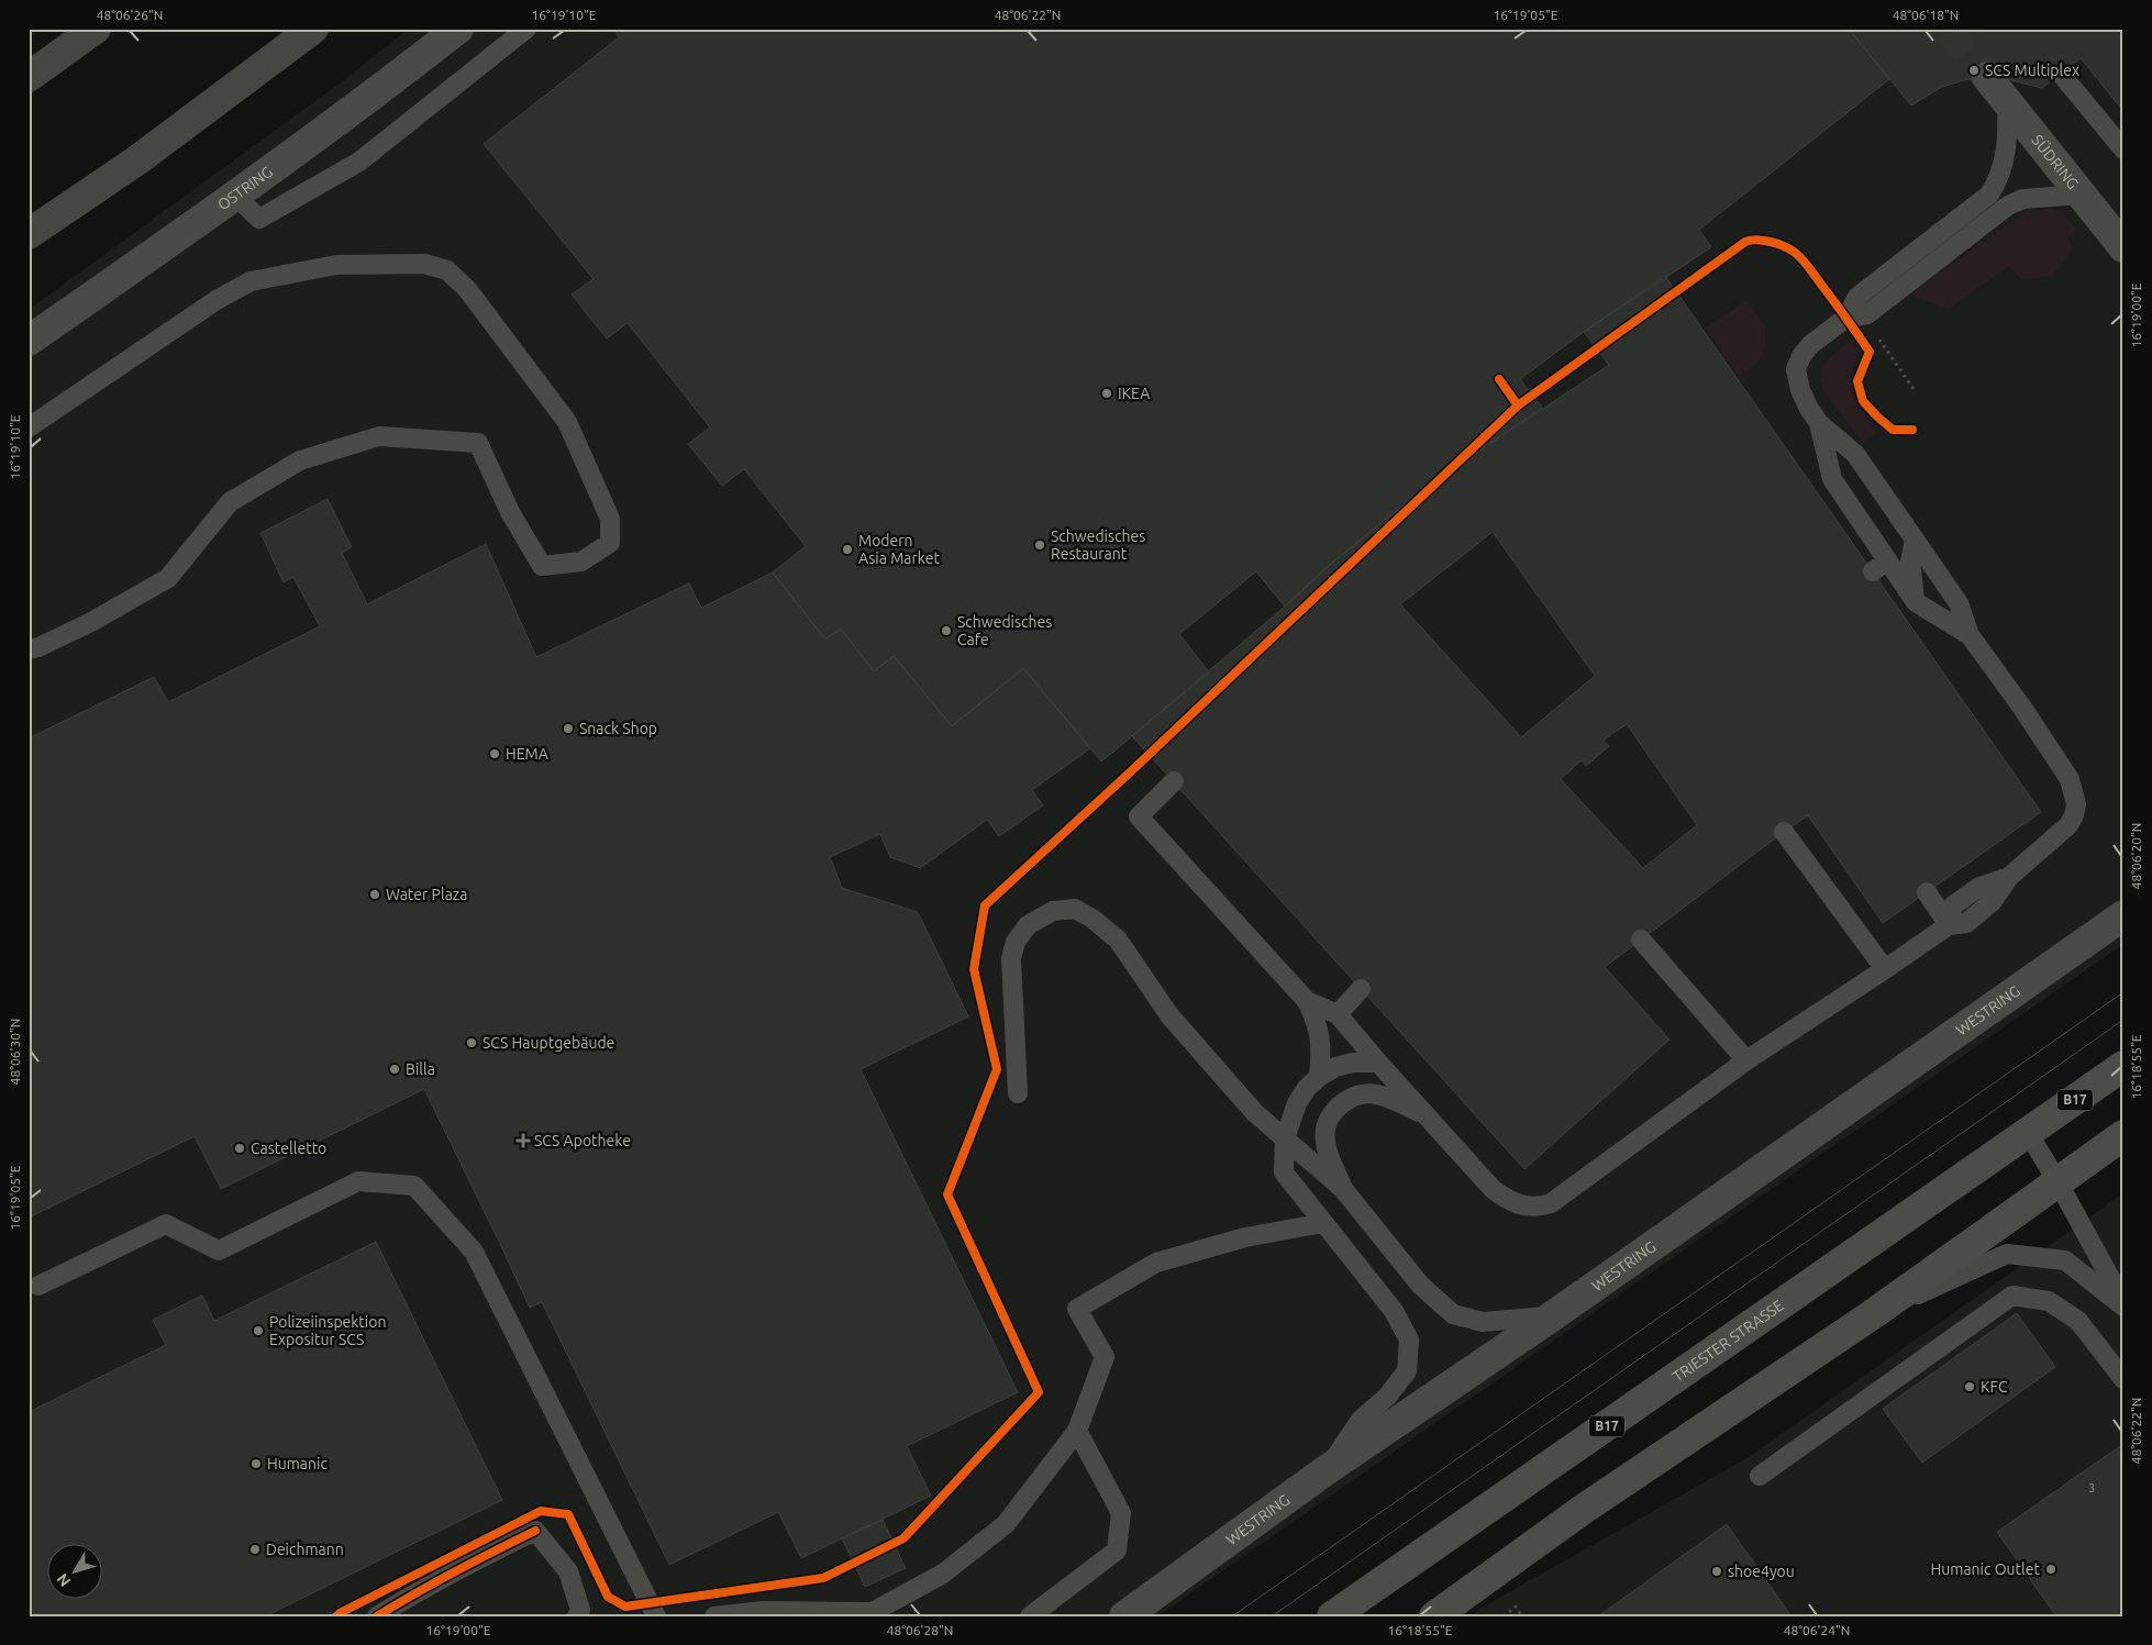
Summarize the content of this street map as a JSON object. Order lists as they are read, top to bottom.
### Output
{
  "streets": {
    "main road": ["B17", "TRIESTER STRASSE"],
    "street": ["SÜDRING", "OSTRING", "WESTRING"]
  },
  "places": {
    "other": [
      "SCS Multiplex",
      "IKEA",
      "Schwedisches Restaurant",
      "Modern Asia Market",
      "Schwedisches Cafe",
      "Snack Shop",
      "HEMA",
      "Water Plaza",
      "SCS Hauptgebäude",
      "Billa",
      "Castelletto",
      "Polizeiinspektion Expositur SCS",
      "KFC",
      "Humanic",
      "Deichmann",
      "Humanic Outlet",
      "shoe4you"
    ],
    "health": ["SCS Apotheke"]
  },
  "house_numbers": ["3"],
  "north": "bottom left",
  "coordinates": [
    "48°06'26\"N",
    "16°19'10\"E",
    "48°06'22\"N",
    "16°19'05\"E",
    "48°06'18\"N",
    "16°19'00\"E",
    "48°06'20\"N",
    "48°06'30\"N",
    "16°18'55\"E",
    "48°06'28\"N",
    "48°06'24\"N"
  ]
}
